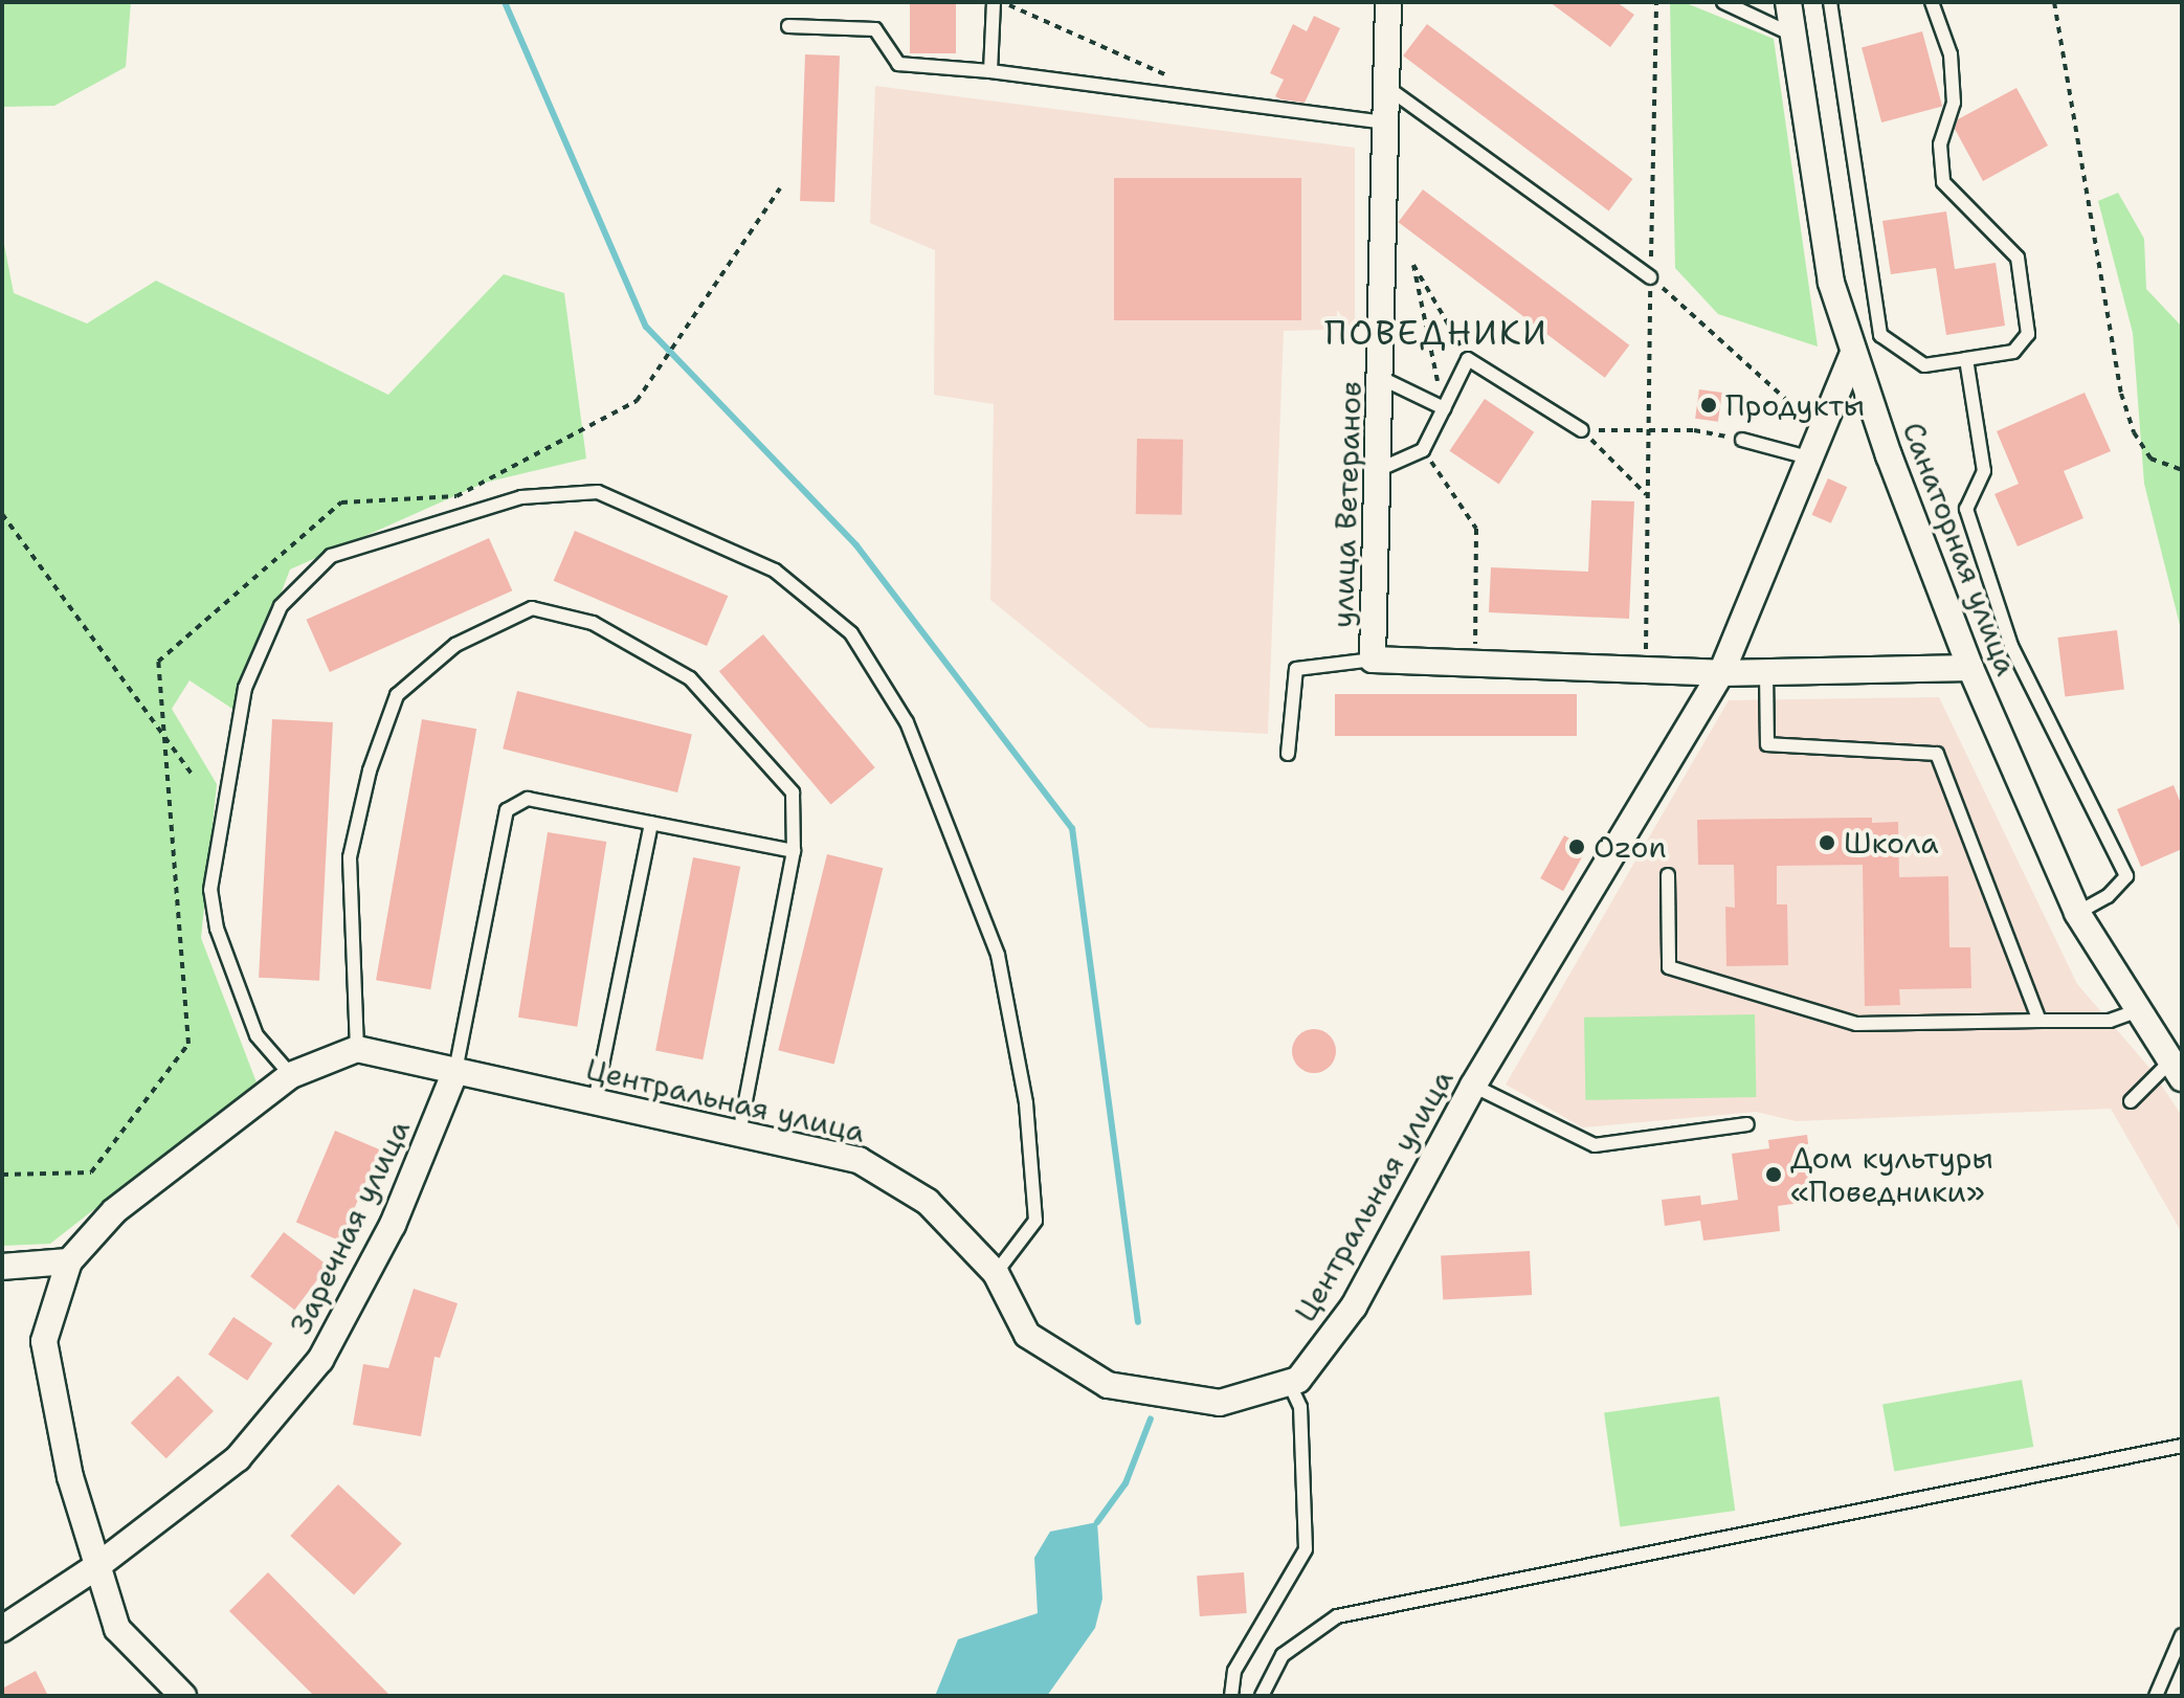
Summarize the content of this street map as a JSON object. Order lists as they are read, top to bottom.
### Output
{
  "streets": {
    "street": [
      "улица Ветеранов",
      "Санаторная улица",
      "Центральная улица",
      "Заречная улица"
    ]
  },
  "crossings": [
    ["улица Ветеранов", "Санаторная улица"],
    ["улица Ветеранов", "Центральная улица"],
    ["Санаторная улица", "Центральная улица"],
    ["Центральная улица", "Заречная улица"]
  ],
  "districts": ["ПОВЕДНИКИ"],
  "places": [
    "Продукты",
    "Школа",
    "Ozon",
    "Дом культуры «Поведники»"
  ]
}
